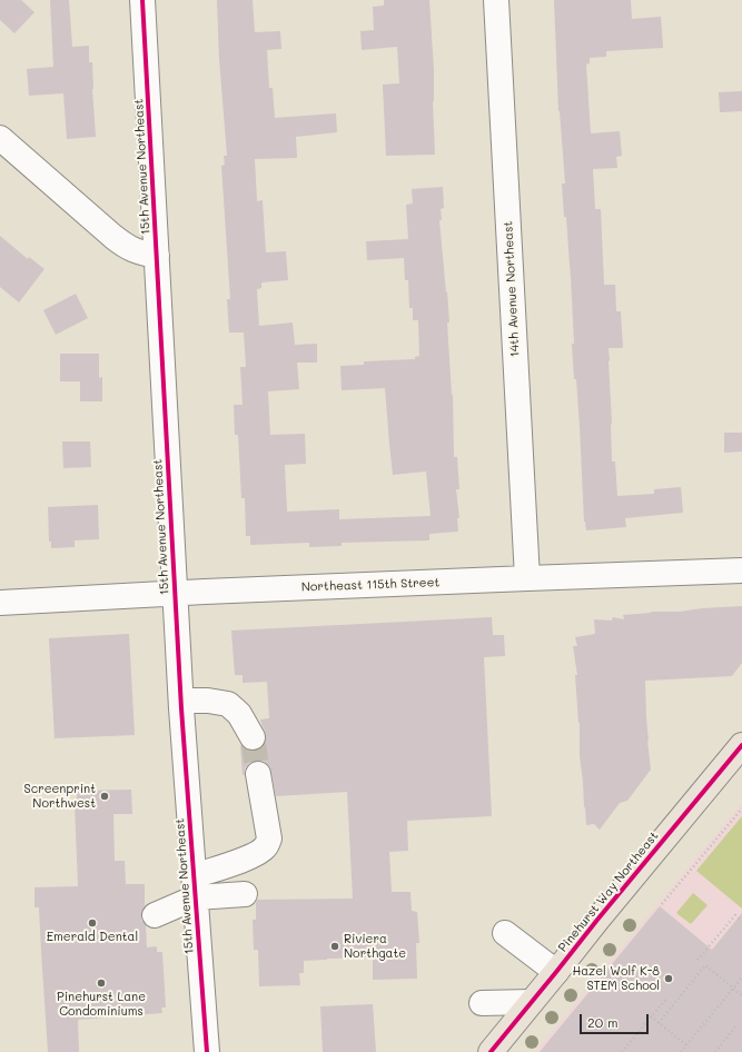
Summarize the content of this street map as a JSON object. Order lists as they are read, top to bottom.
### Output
{
  "streets": {
    "main road": ["Pinehurst Way Northeast"],
    "street": ["15th Avenue Northeast", "14th Avenue Northeast", "Northeast 115th Street"]
  },
  "crossings": [
    ["15th Avenue Northeast", "Northeast 115th Street"],
    ["14th Avenue Northeast", "Northeast 115th Street"]
  ],
  "places": [
    "Screenprint Northwest",
    "Emerald Dental",
    "Riviera Northgate",
    "Hazel Wolf K-8 STEM School",
    "Pinehurst Lane Condominiums"
  ],
  "scale_bar": "20 m"
}
